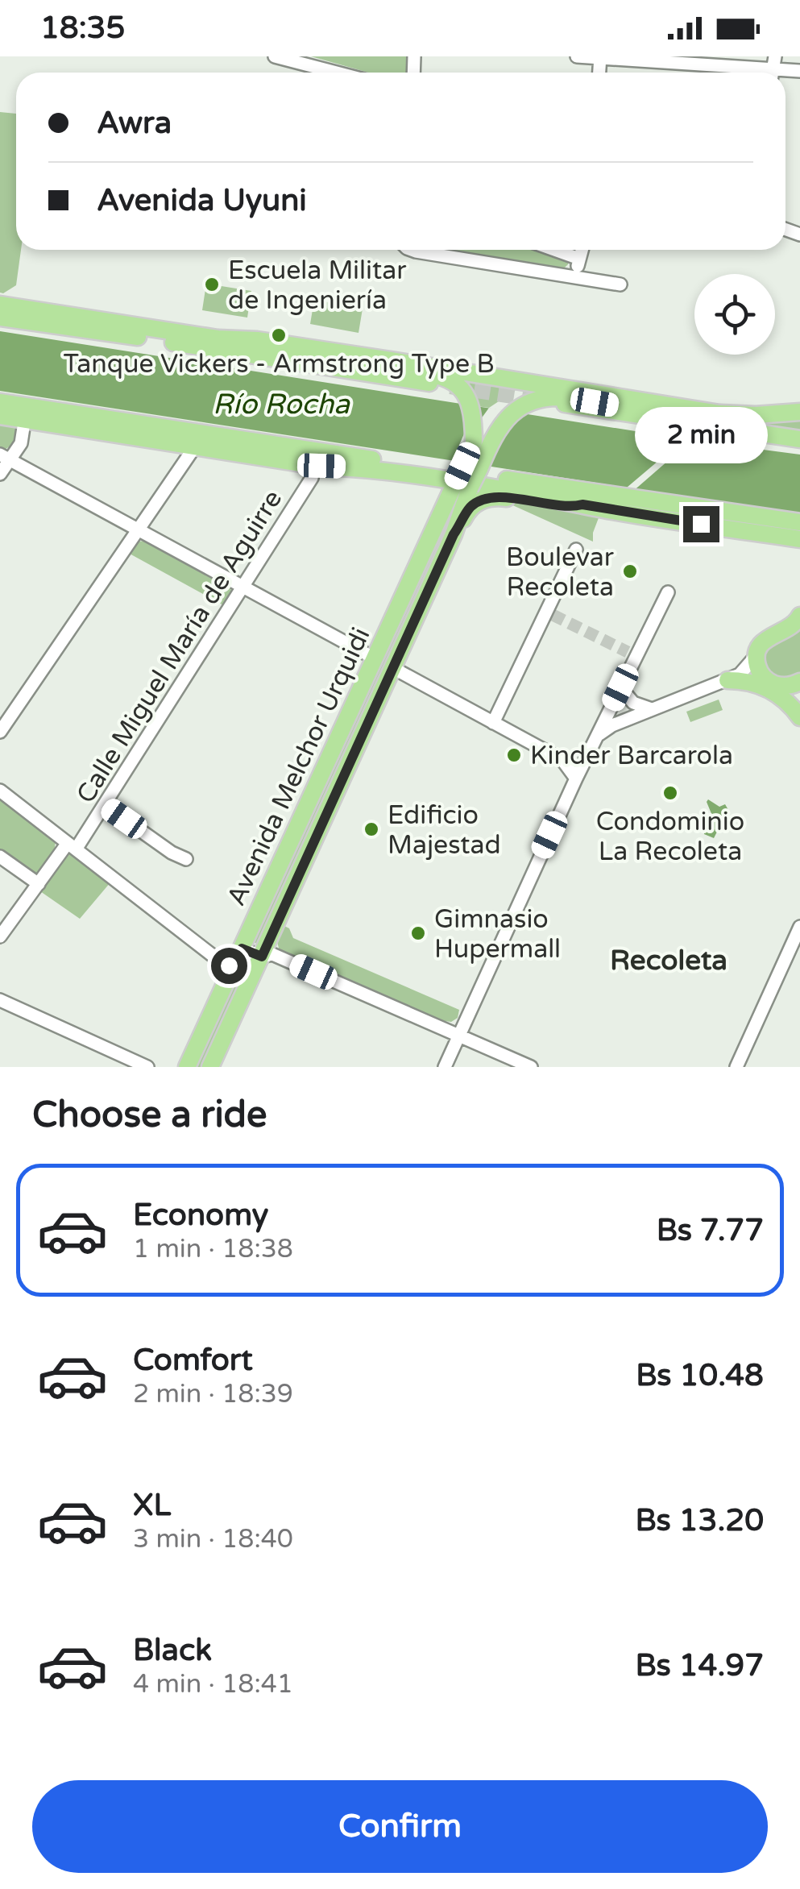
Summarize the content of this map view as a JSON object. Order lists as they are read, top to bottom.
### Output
{
  "streets": {
    "main road": ["Avenida Melchor Urquidi"],
    "street": ["Calle Miguel María de Aguirre"]
  },
  "districts": ["Recoleta"],
  "water": ["Río Rocha"],
  "places": [
    "Escuela Militar de Ingeniería",
    "Tanque Vickers - Armstrong Type B",
    "Boulevar Recoleta",
    "Kinder Barcarola",
    "Condominio La Recoleta",
    "Edificio Majestad",
    "Gimnasio Hupermall"
  ],
  "page": {
    "status": "18:35",
    "banner": ["Awra", "Avenida Uyuni"],
    "bubble": "2 min",
    "heading": "Choose a ride",
    "list": [
      {
        "name": "Economy",
        "note": "1 min · 18:38",
        "value": "Bs 7.77"
      },
      {
        "name": "Comfort",
        "note": "2 min · 18:39",
        "value": "Bs 10.48"
      },
      {
        "name": "XL",
        "note": "3 min · 18:40",
        "value": "Bs 13.20"
      },
      {
        "name": "Black",
        "note": "4 min · 18:41",
        "value": "Bs 14.97"
      }
    ],
    "buttons": "Confirm"
  }
}
